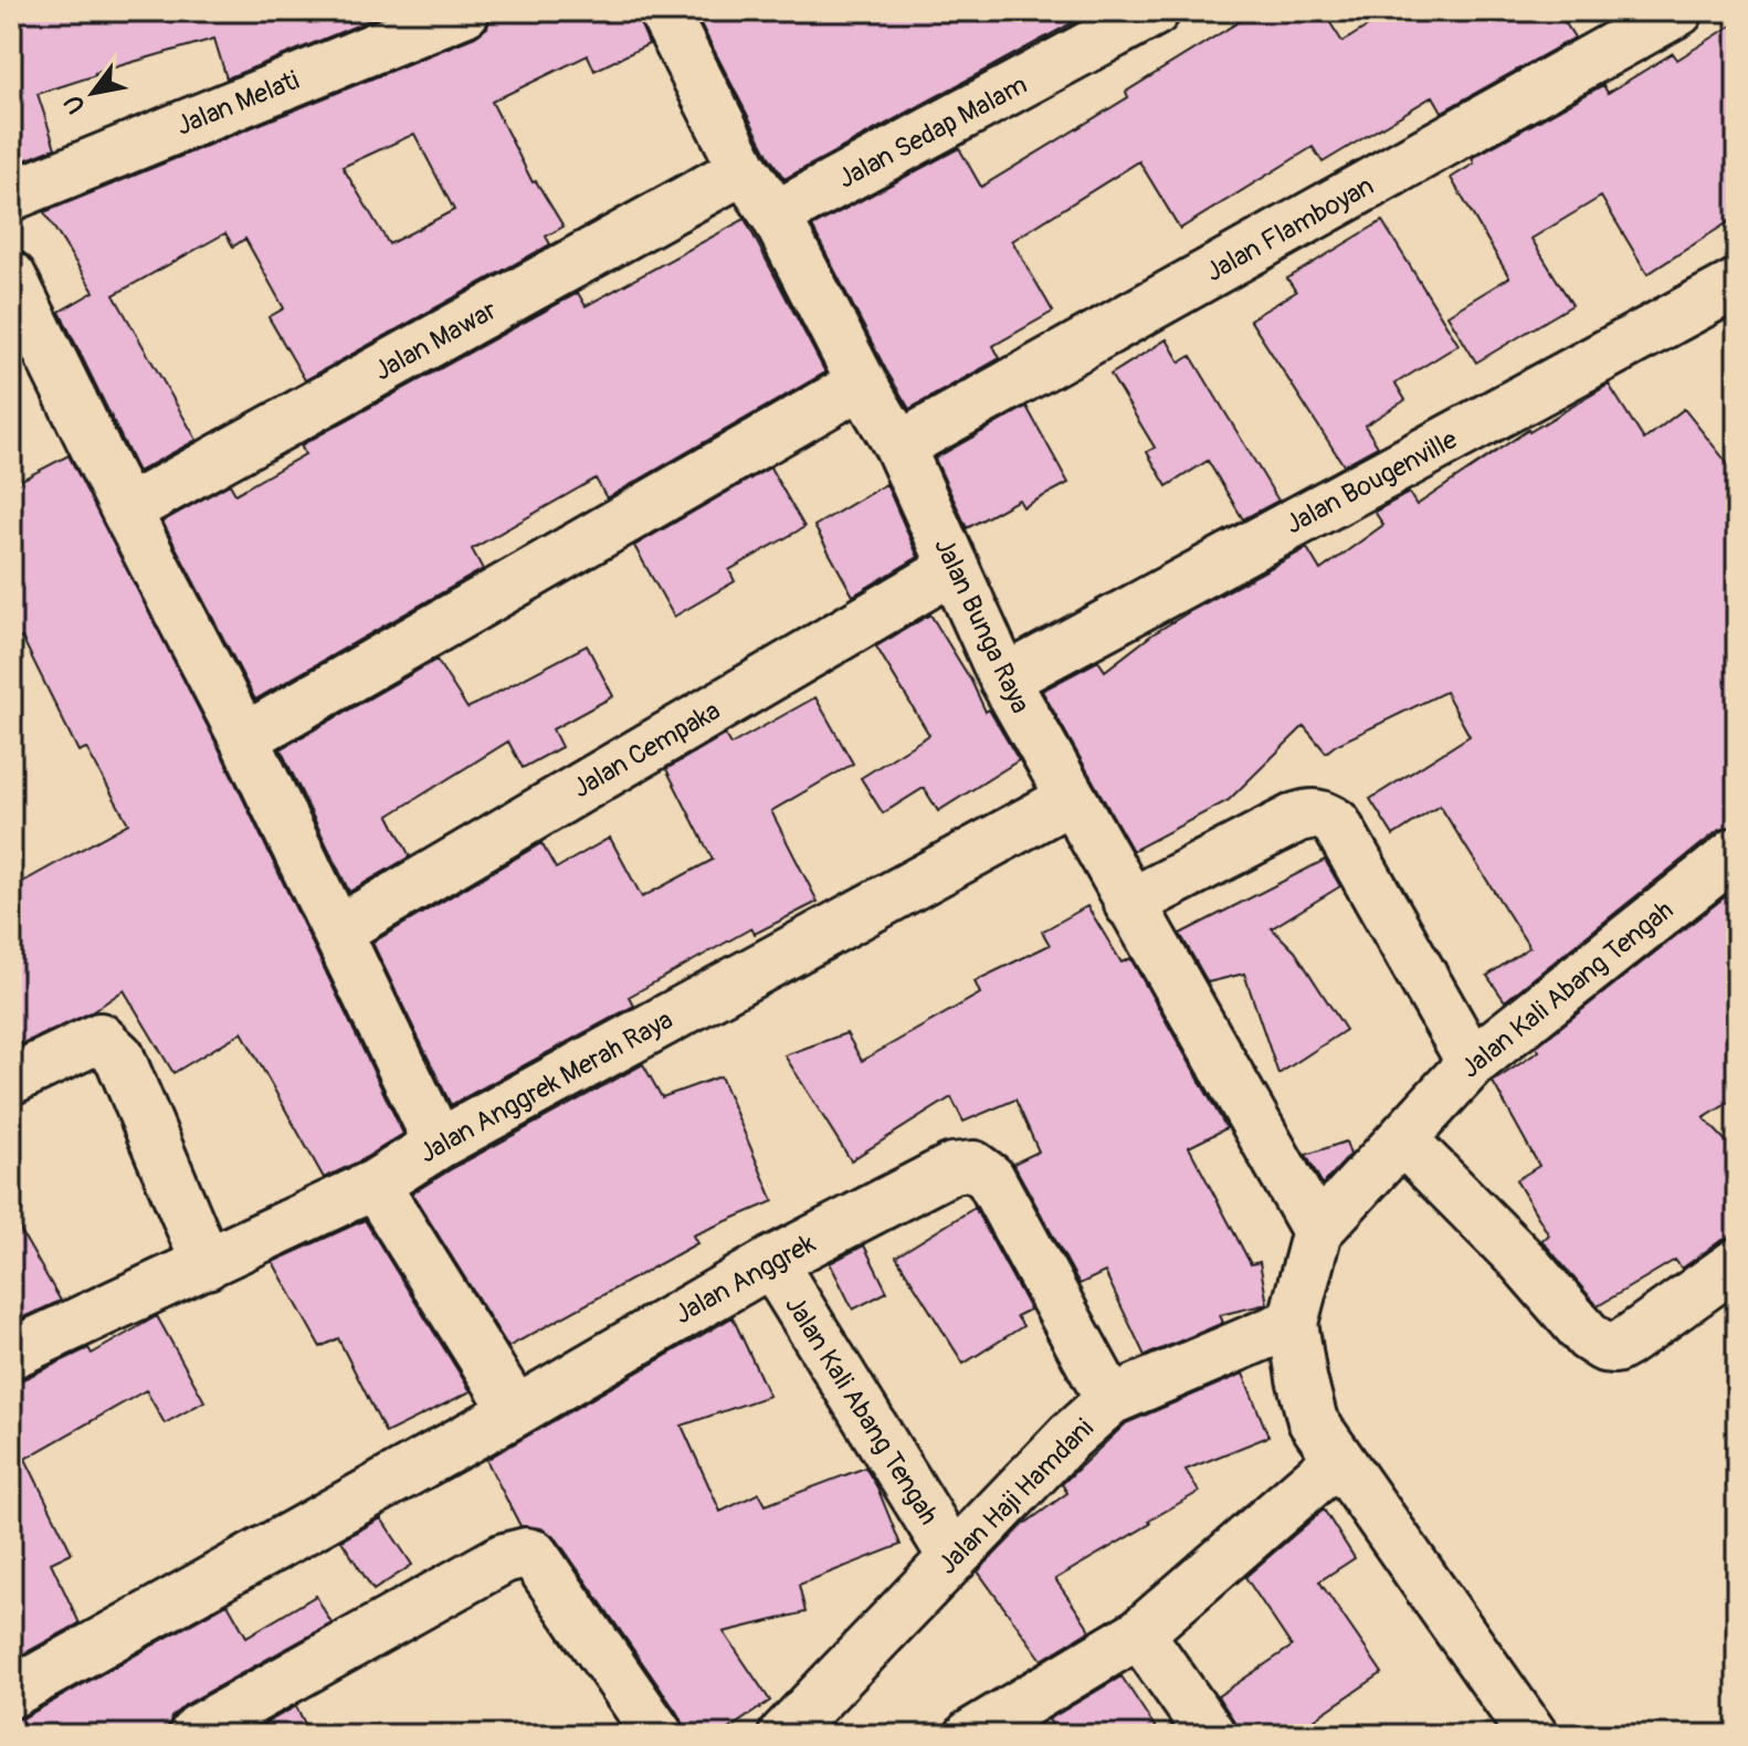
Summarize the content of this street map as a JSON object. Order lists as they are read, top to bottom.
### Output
{
  "streets": {
    "street": [
      "Jalan Melati",
      "Jalan Sedap Malam",
      "Jalan Flamboyan",
      "Jalan Mawar",
      "Jalan Bougenville",
      "Jalan Bunga Raya",
      "Jalan Cempaka",
      "Jalan Kali Abang Tengah",
      "Jalan Anggrek Merah Raya",
      "Jalan Anggrek",
      "Jalan Haji Hamdani"
    ]
  },
  "crossings": [
    ["Jalan Sedap Malam", "Jalan Bunga Raya"],
    ["Jalan Flamboyan", "Jalan Bunga Raya"],
    ["Jalan Mawar", "Jalan Bunga Raya"],
    ["Jalan Bougenville", "Jalan Bunga Raya"],
    ["Jalan Bunga Raya", "Jalan Cempaka"],
    ["Jalan Bunga Raya", "Jalan Kali Abang Tengah"],
    ["Jalan Bunga Raya", "Jalan Anggrek Merah Raya"],
    ["Jalan Kali Abang Tengah", "Jalan Anggrek"],
    ["Jalan Kali Abang Tengah", "Jalan Haji Hamdani"],
    ["Jalan Anggrek", "Jalan Haji Hamdani"]
  ],
  "north": "bottom left"
}
